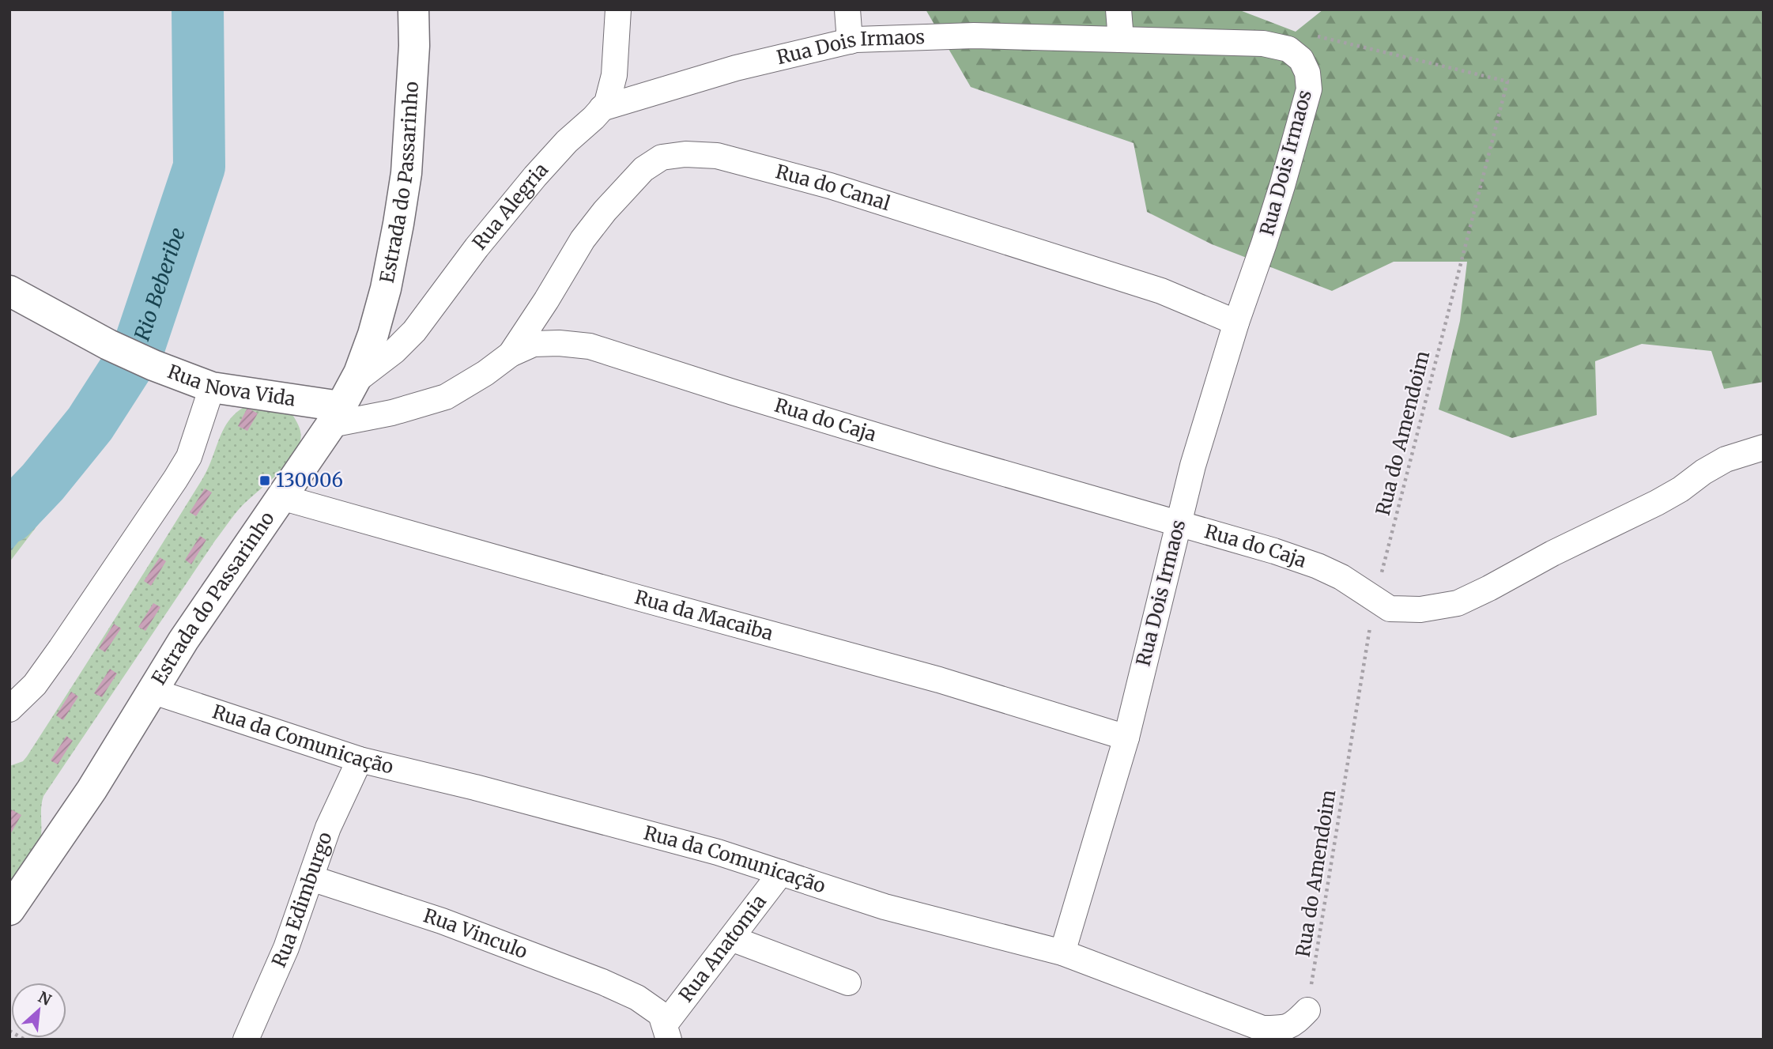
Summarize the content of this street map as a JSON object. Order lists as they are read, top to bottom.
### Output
{
  "streets": {
    "street": [
      "Rua Dois Irmaos",
      "Estrada do Passarinho",
      "Rua do Canal",
      "Rua Alegria",
      "Rua Nova Vida",
      "Rua do Caja",
      "Rua da Macaiba",
      "Rua da Comunicação",
      "Rua Edimburgo",
      "Rua Vinculo",
      "Rua Anatomia"
    ],
    "path": ["Rua do Amendoim"]
  },
  "crossings": [
    ["Rua Dois Irmaos", "Rua do Canal"],
    ["Rua Dois Irmaos", "Rua Alegria"],
    ["Rua Dois Irmaos", "Rua do Caja"],
    ["Rua Dois Irmaos", "Rua da Macaiba"],
    ["Rua Dois Irmaos", "Rua da Comunicação"],
    ["Estrada do Passarinho", "Rua Alegria"],
    ["Estrada do Passarinho", "Rua Nova Vida"],
    ["Estrada do Passarinho", "Rua da Macaiba"],
    ["Estrada do Passarinho", "Rua da Comunicação"],
    ["Rua do Canal", "Rua do Caja"],
    ["Rua Alegria", "Rua Nova Vida"],
    ["Rua do Caja", "Rua do Amendoim"],
    ["Rua do Amendoim", "Rua da Comunicação"],
    ["Rua da Comunicação", "Rua Edimburgo"],
    ["Rua da Comunicação", "Rua Anatomia"],
    ["Rua Edimburgo", "Rua Vinculo"],
    ["Rua Vinculo", "Rua Anatomia"]
  ],
  "water": ["Rio Beberibe"],
  "places": {
    "transit": ["130006"]
  },
  "north": "top right"
}
